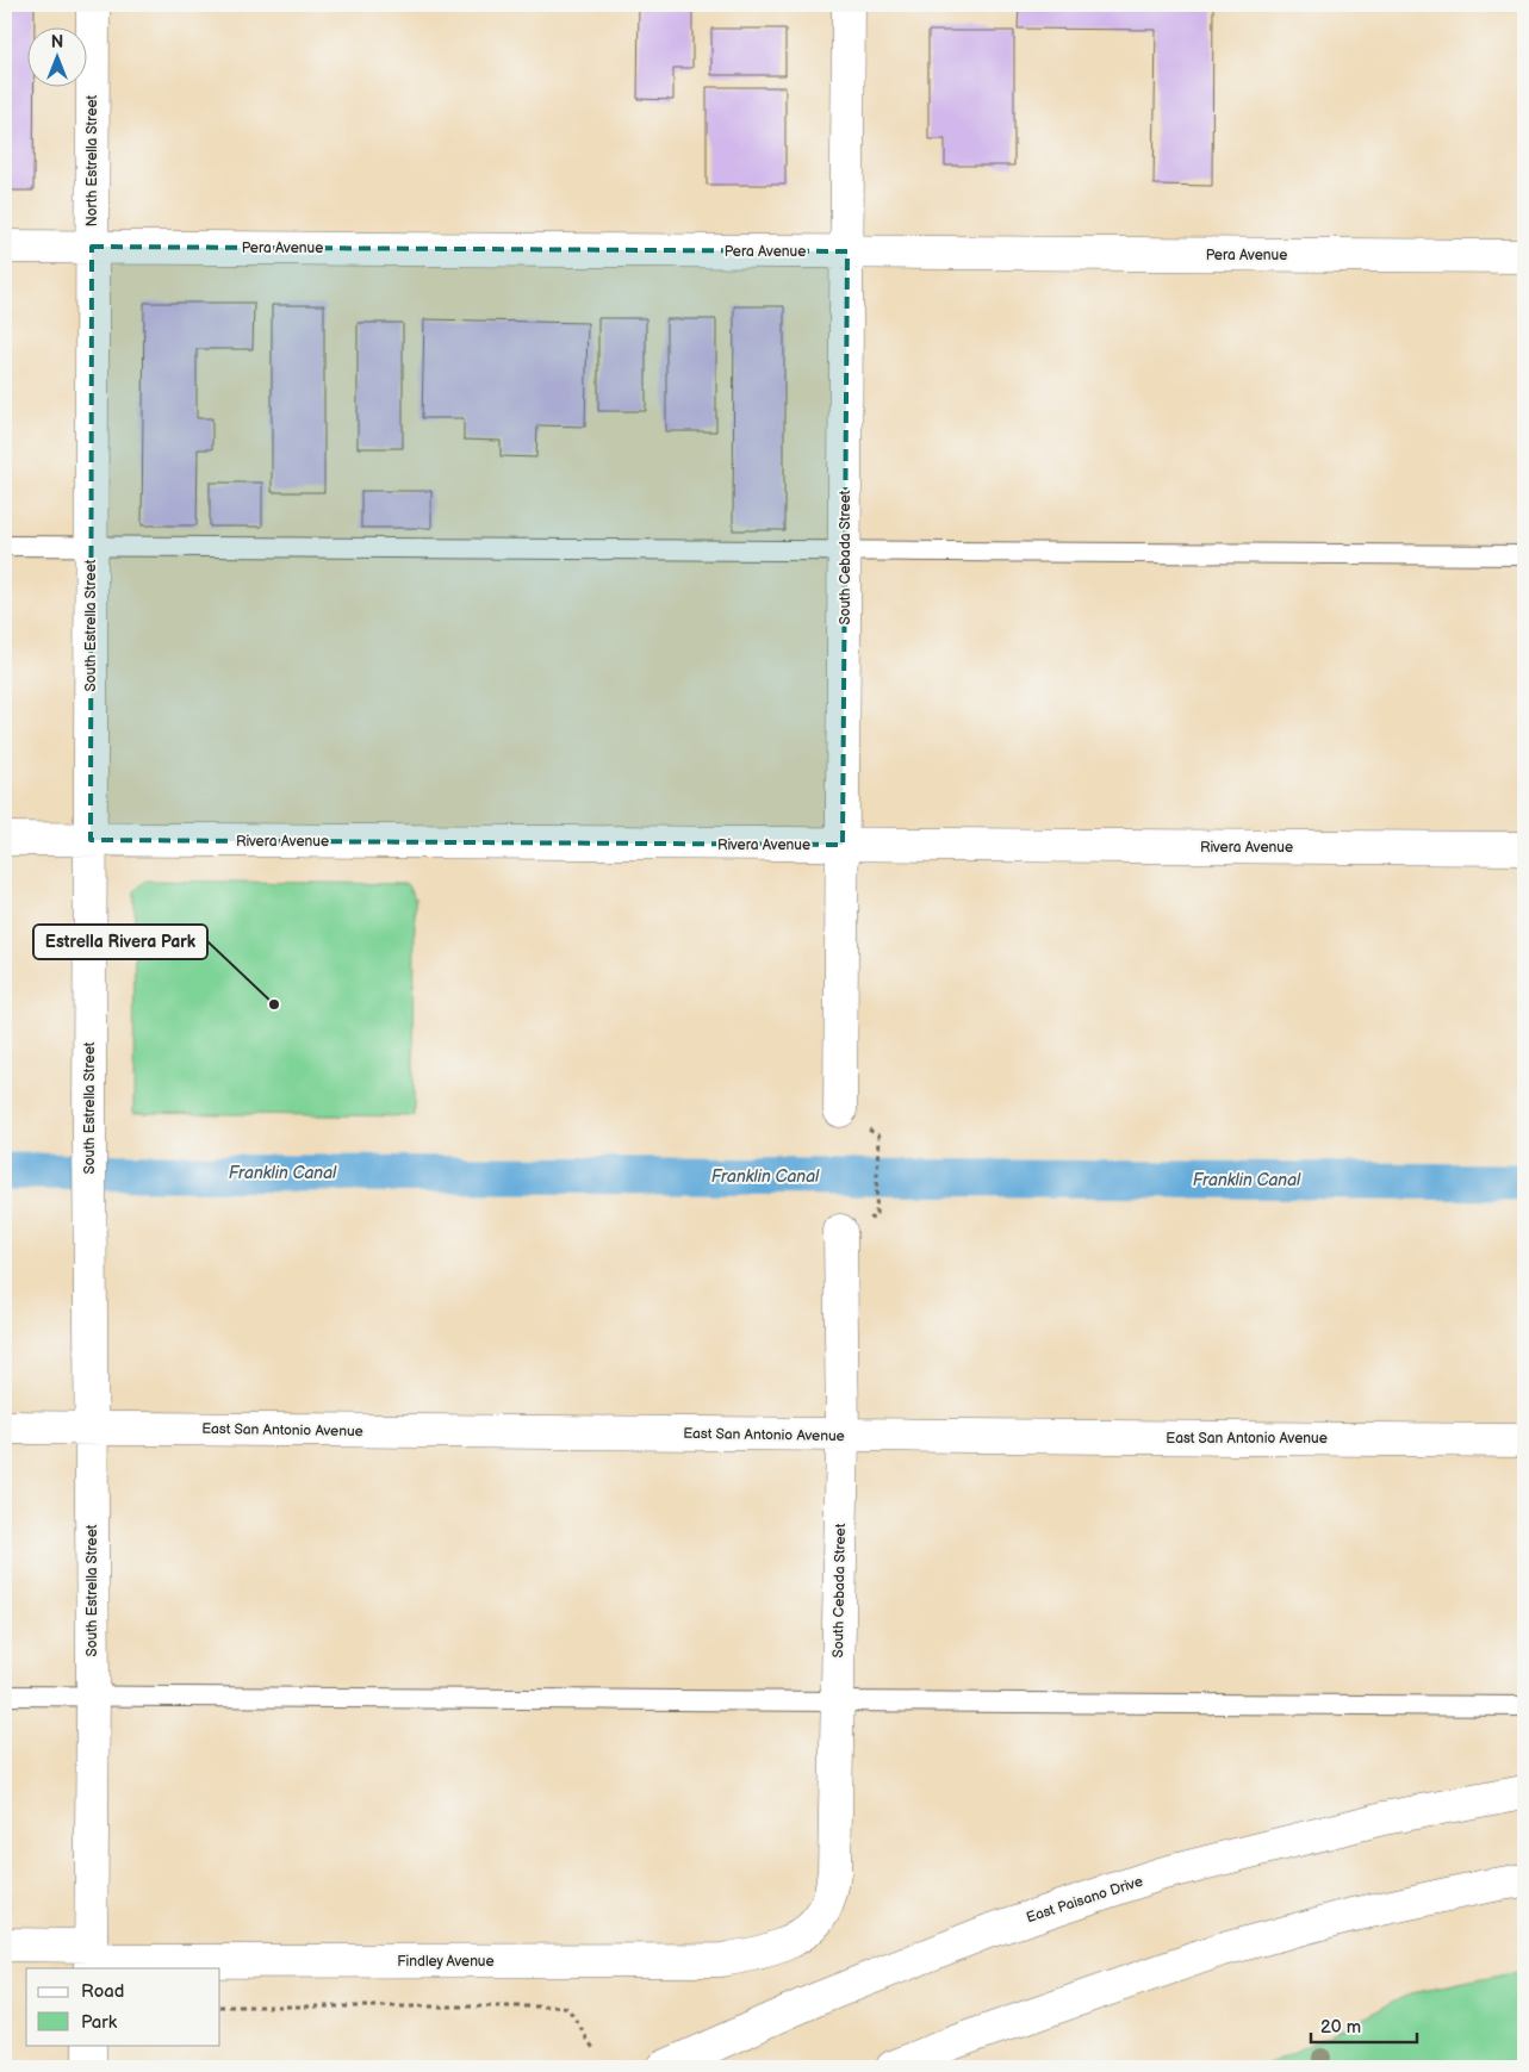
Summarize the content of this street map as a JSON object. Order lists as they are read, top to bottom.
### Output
{
  "streets": {
    "street": [
      "North Estrella Street",
      "Pera Avenue",
      "South Cebada Street",
      "South Estrella Street",
      "Rivera Avenue",
      "East San Antonio Avenue",
      "East Paisano Drive",
      "Findley Avenue"
    ]
  },
  "crossings": [
    ["North Estrella Street", "Pera Avenue"],
    ["North Estrella Street", "South Estrella Street"],
    ["Pera Avenue", "South Cebada Street"],
    ["Pera Avenue", "South Estrella Street"],
    ["South Cebada Street", "Rivera Avenue"],
    ["South Cebada Street", "East San Antonio Avenue"],
    ["South Cebada Street", "Findley Avenue"],
    ["South Estrella Street", "Rivera Avenue"],
    ["South Estrella Street", "East San Antonio Avenue"],
    ["South Estrella Street", "Findley Avenue"]
  ],
  "water": ["Franklin Canal"],
  "places": ["Estrella Rivera Park"],
  "legend": ["Road", "Park"],
  "scale_bar": "20 m",
  "north": "top"
}
